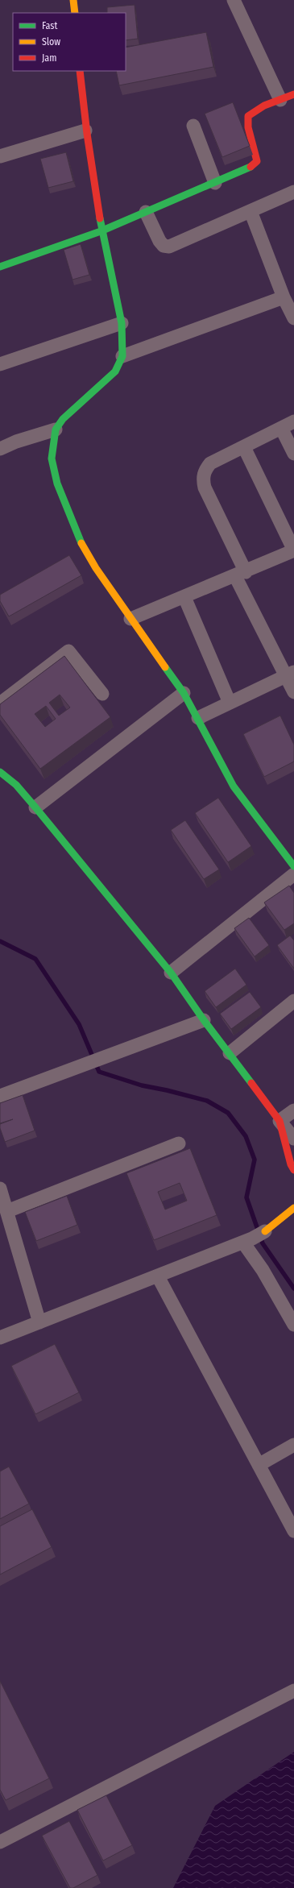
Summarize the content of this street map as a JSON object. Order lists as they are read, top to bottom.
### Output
{
  "legend": ["Fast", "Slow", "Jam"]
}
